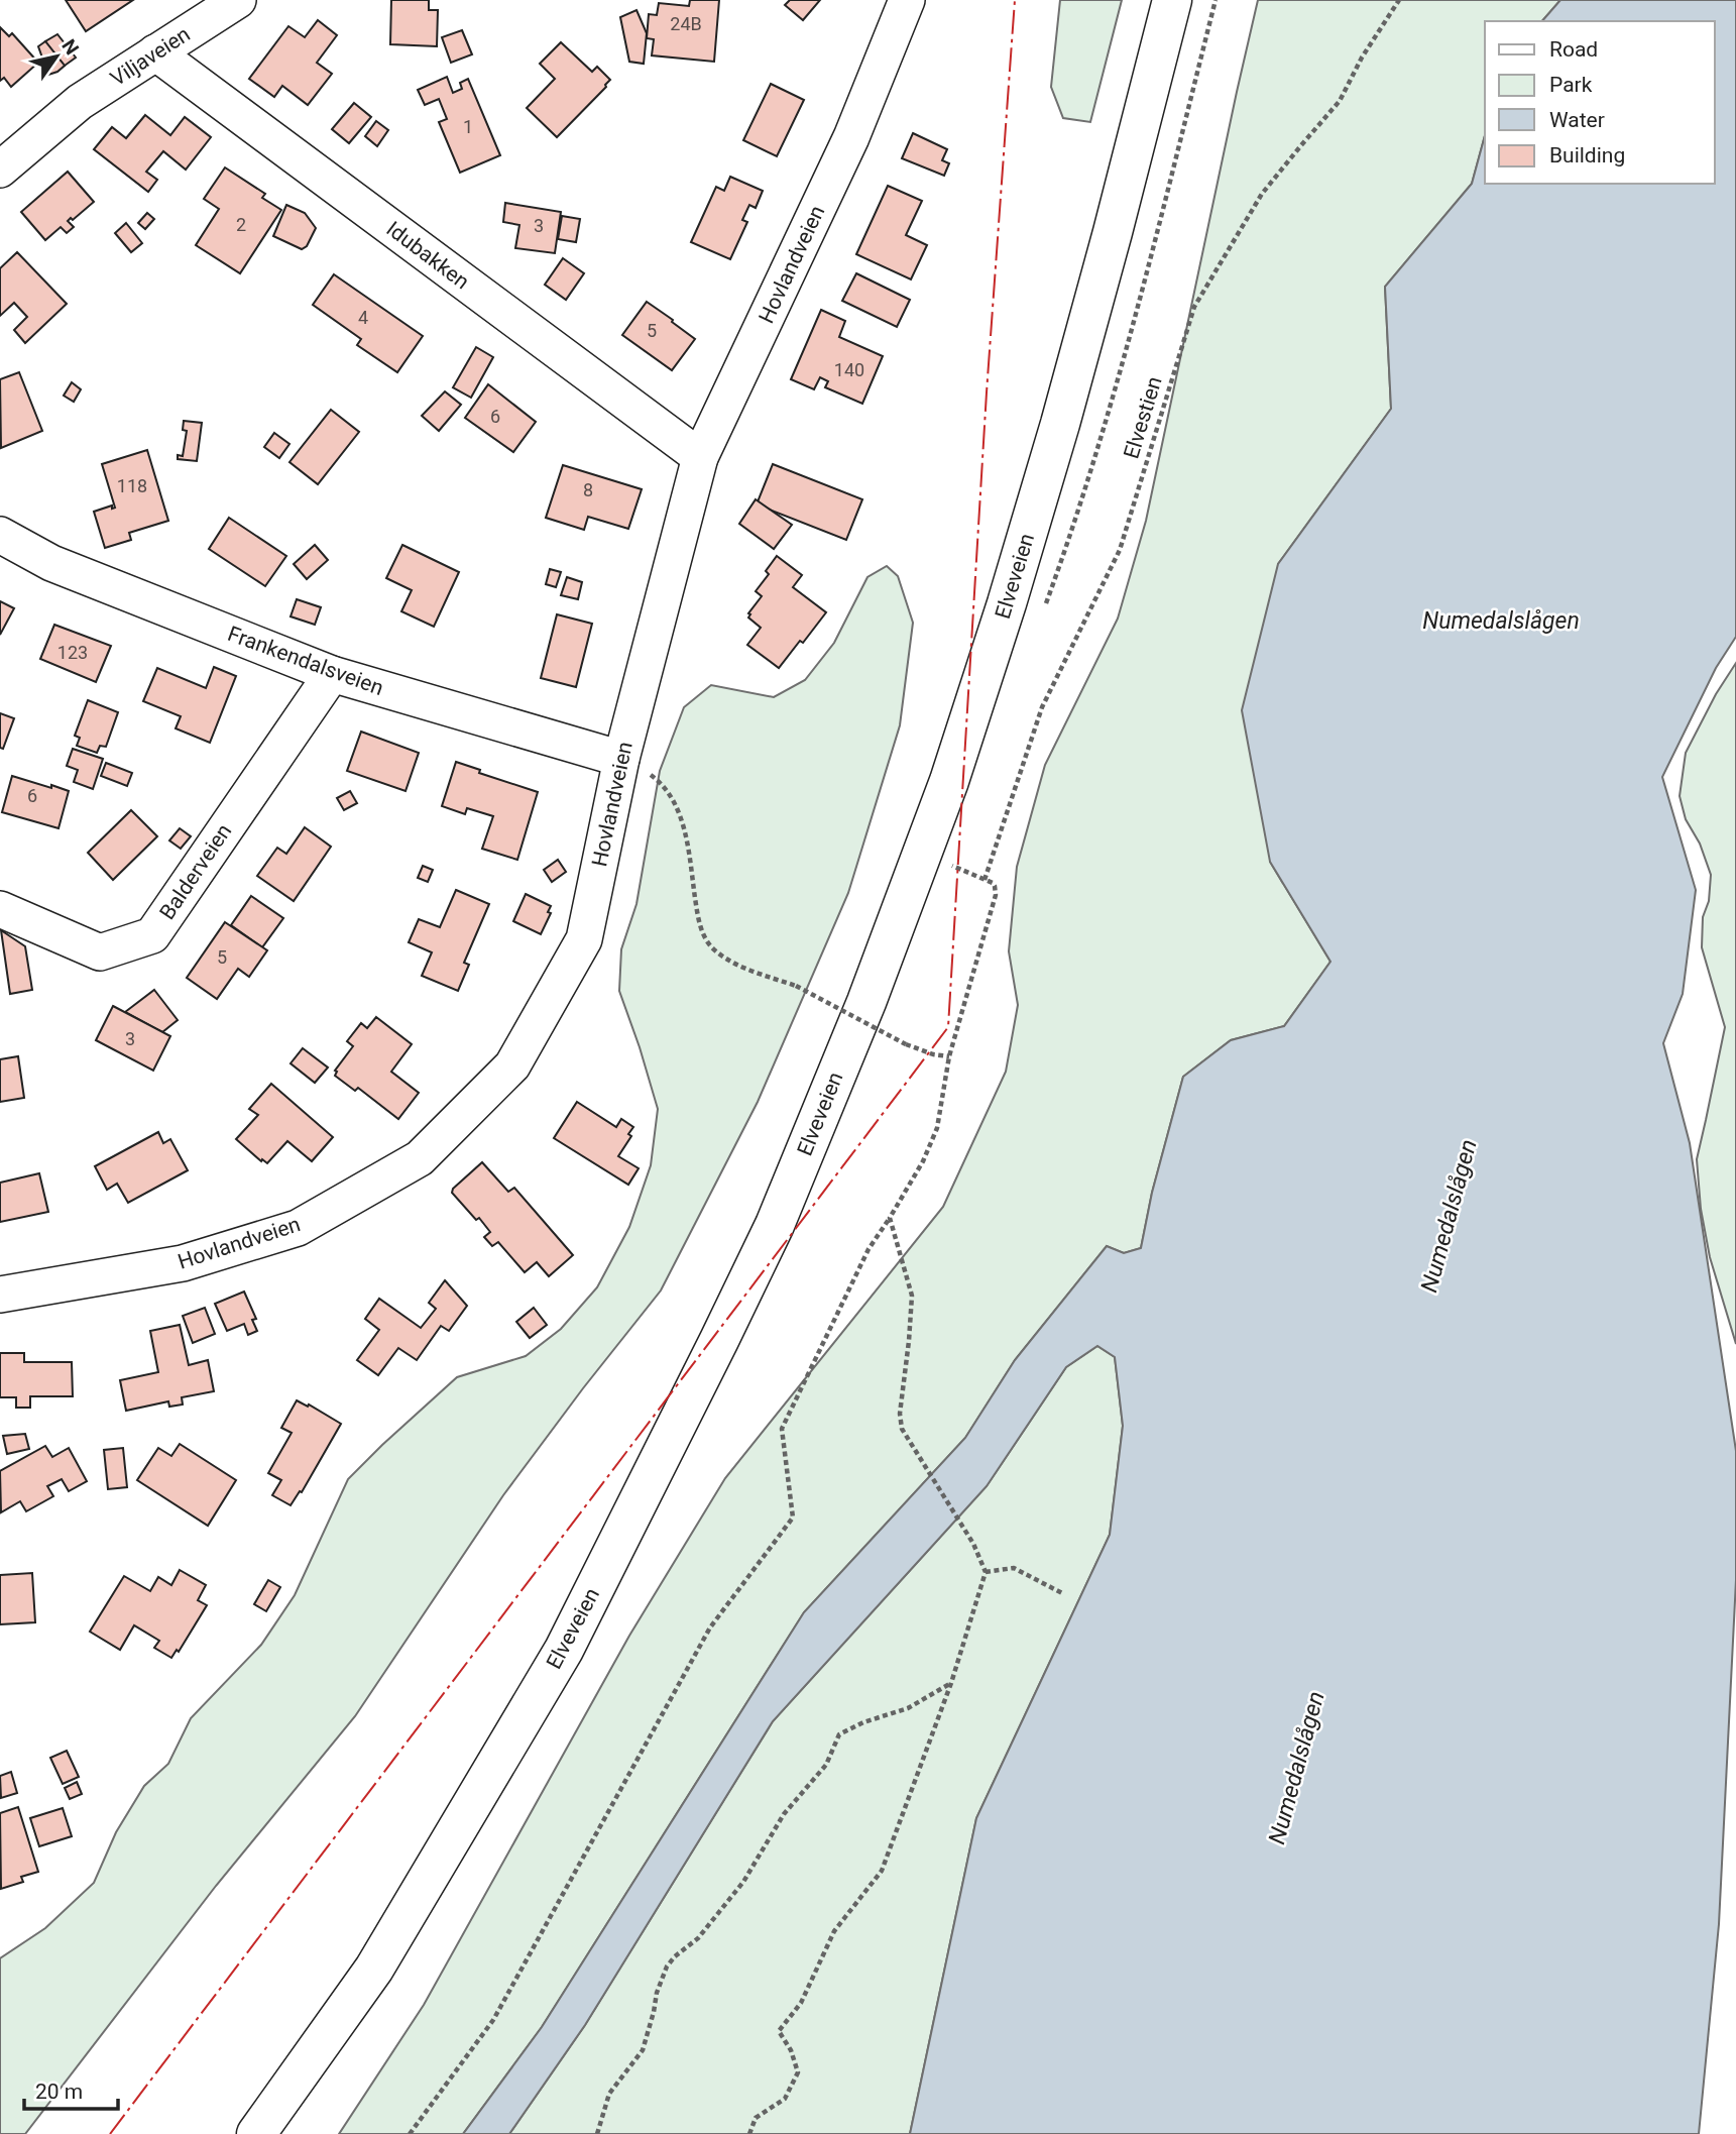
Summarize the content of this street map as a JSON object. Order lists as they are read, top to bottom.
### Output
{
  "streets": {
    "highway": ["Elveveien"],
    "street": [
      "Viljaveien",
      "Idubakken",
      "Hovlandveien",
      "Frankendalsveien",
      "Balderveien"
    ],
    "path": ["Elvestien"]
  },
  "crossings": [
    ["Viljaveien", "Idubakken"],
    ["Idubakken", "Hovlandveien"],
    ["Hovlandveien", "Frankendalsveien"],
    ["Frankendalsveien", "Balderveien"]
  ],
  "water": ["Numedalslågen"],
  "house_numbers": [
    "24B",
    "1",
    "2",
    "3",
    "4",
    "5",
    "140",
    "6",
    "118",
    "8",
    "123",
    "6",
    "5",
    "3"
  ],
  "legend": [
    "Road",
    "Park",
    "Water",
    "Building"
  ],
  "scale_bar": "20 m",
  "north": "top right"
}
